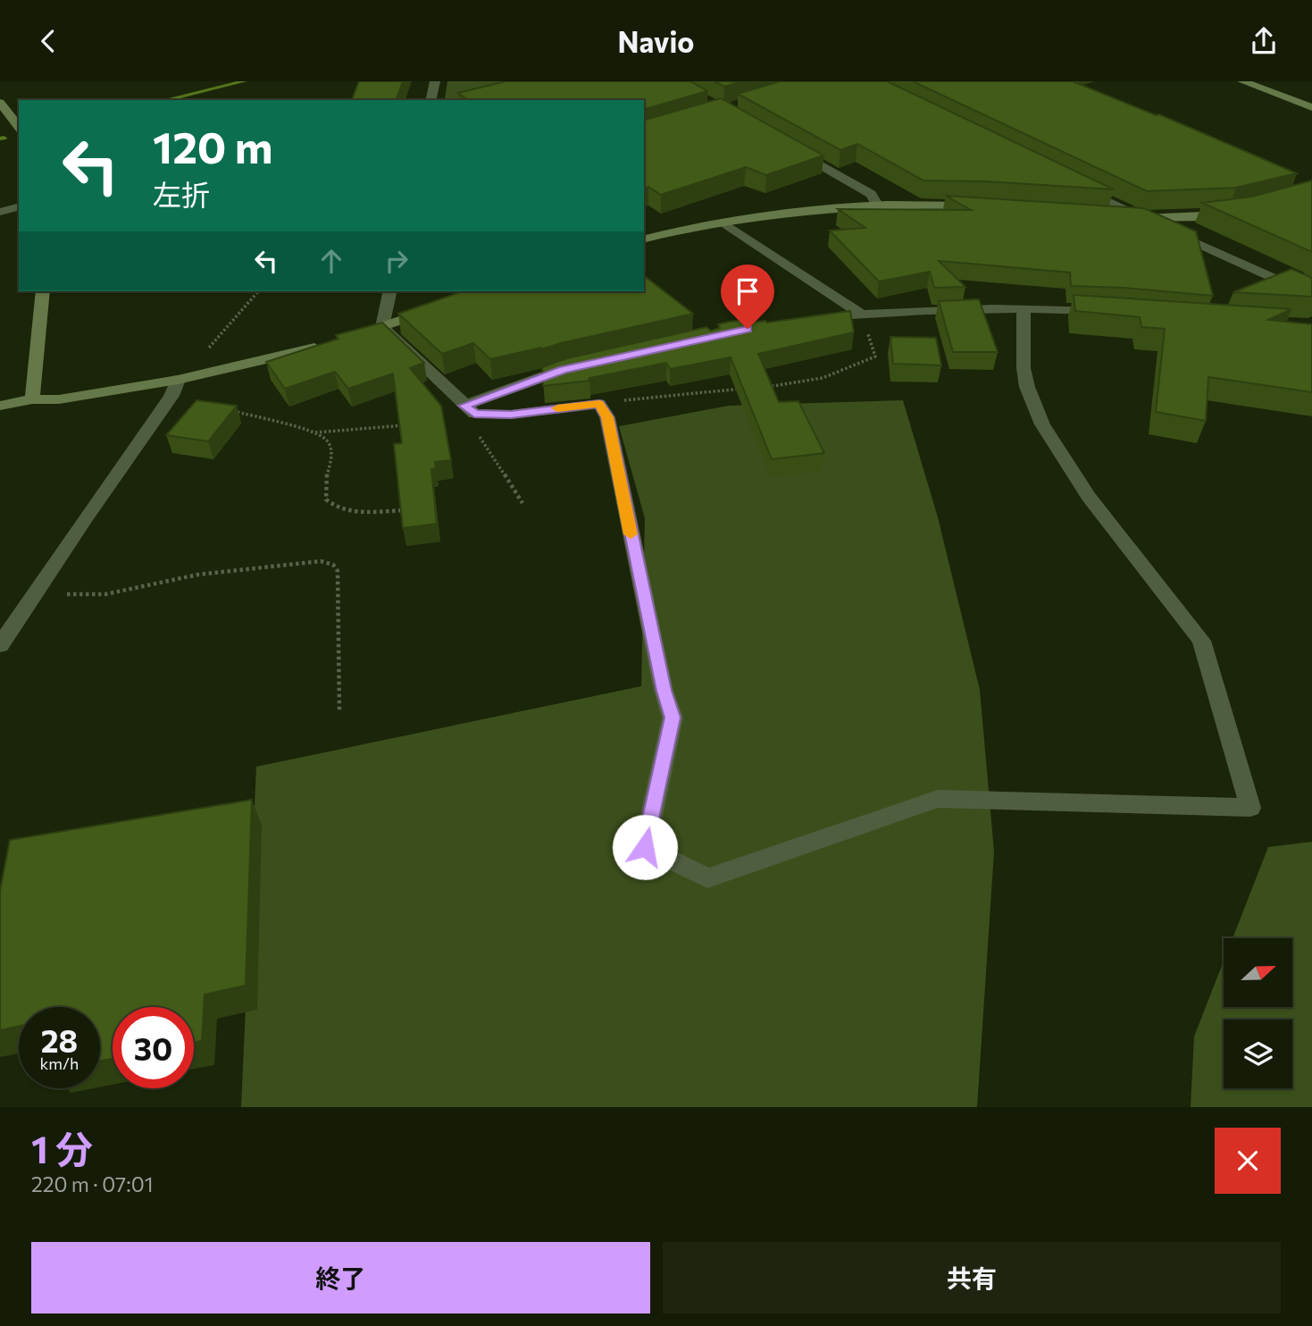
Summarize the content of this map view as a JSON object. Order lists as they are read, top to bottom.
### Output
{
  "north": "right",
  "page": {
    "header": "Navio",
    "turn": ["120 m", "左折"],
    "speed": "28 km/h",
    "limit": "30",
    "heading": ["1 分", "220 m · 07:01"],
    "buttons": ["終了", "共有"]
  }
}
